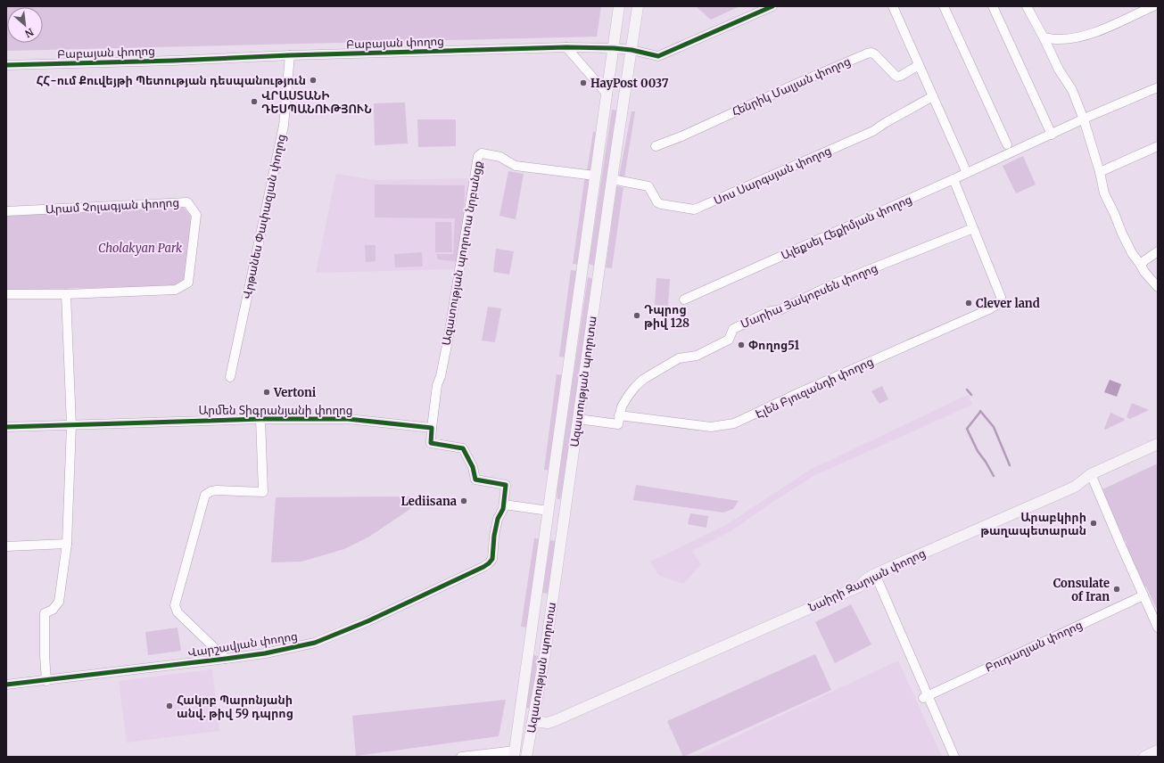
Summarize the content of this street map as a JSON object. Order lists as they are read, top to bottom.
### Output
{
  "streets": {
    "main road": ["Ազատության պողոտա", "Նաիրի Զարյան փողոց"],
    "street": [
      "Բաբայան փողոց",
      "Հենրիկ Մալյան փողոց",
      "Սոս Սարգսյան փողոց",
      "Արամ Չոլագյան փողոց",
      "Վրթանես Փափազյան փողոց",
      "Ալեքսեյ Հեքիմյան փողոց",
      "Ազատության պողոտա նրբանցք",
      "Մարիա Յակոբսեն փողոց",
      "Էլեն Բյուզանդի փողոց",
      "Արմեն Տիգրանյանի փողոց",
      "Վարշավյան փողոց",
      "Բուդաղյան փողոց"
    ]
  },
  "crossings": [
    ["Բաբայան փողոց", "Վրթանես Փափազյան փողոց"],
    ["Բաբայան փողոց", "Ազատության պողոտա"],
    ["Սոս Սարգսյան փողոց", "Ազատության պողոտա"],
    ["Ազատության պողոտա նրբանցք", "Ազատության պողոտա"],
    ["Ազատության պողոտա նրբանցք", "Արմեն Տիգրանյանի փողոց"],
    ["Մարիա Յակոբսեն փողոց", "Ազատության պողոտա"],
    ["Մարիա Յակոբսեն փողոց", "Էլեն Բյուզանդի փողոց"],
    ["Ազատության պողոտա", "Նաիրի Զարյան փողոց"]
  ],
  "parks": ["Cholakyan Park"],
  "places": [
    "ՀՀ-ում Քուվեյթի Պետության դեսպանություն",
    "HayPost 0037",
    "ՎՐԱՍՏԱՆԻ ԴԵՍՊԱՆՈՒԹՅՈՒՆ",
    "Clever land",
    "Դպրոց թիվ 128",
    "Փողոց51",
    "Vertoni",
    "Lediisana",
    "Արաբկիրի թաղապետարան",
    "Consulate of Iran",
    "Հակոբ Պարոնյանի անվ. թիվ 59 դպրոց"
  ],
  "north": "bottom right"
}
